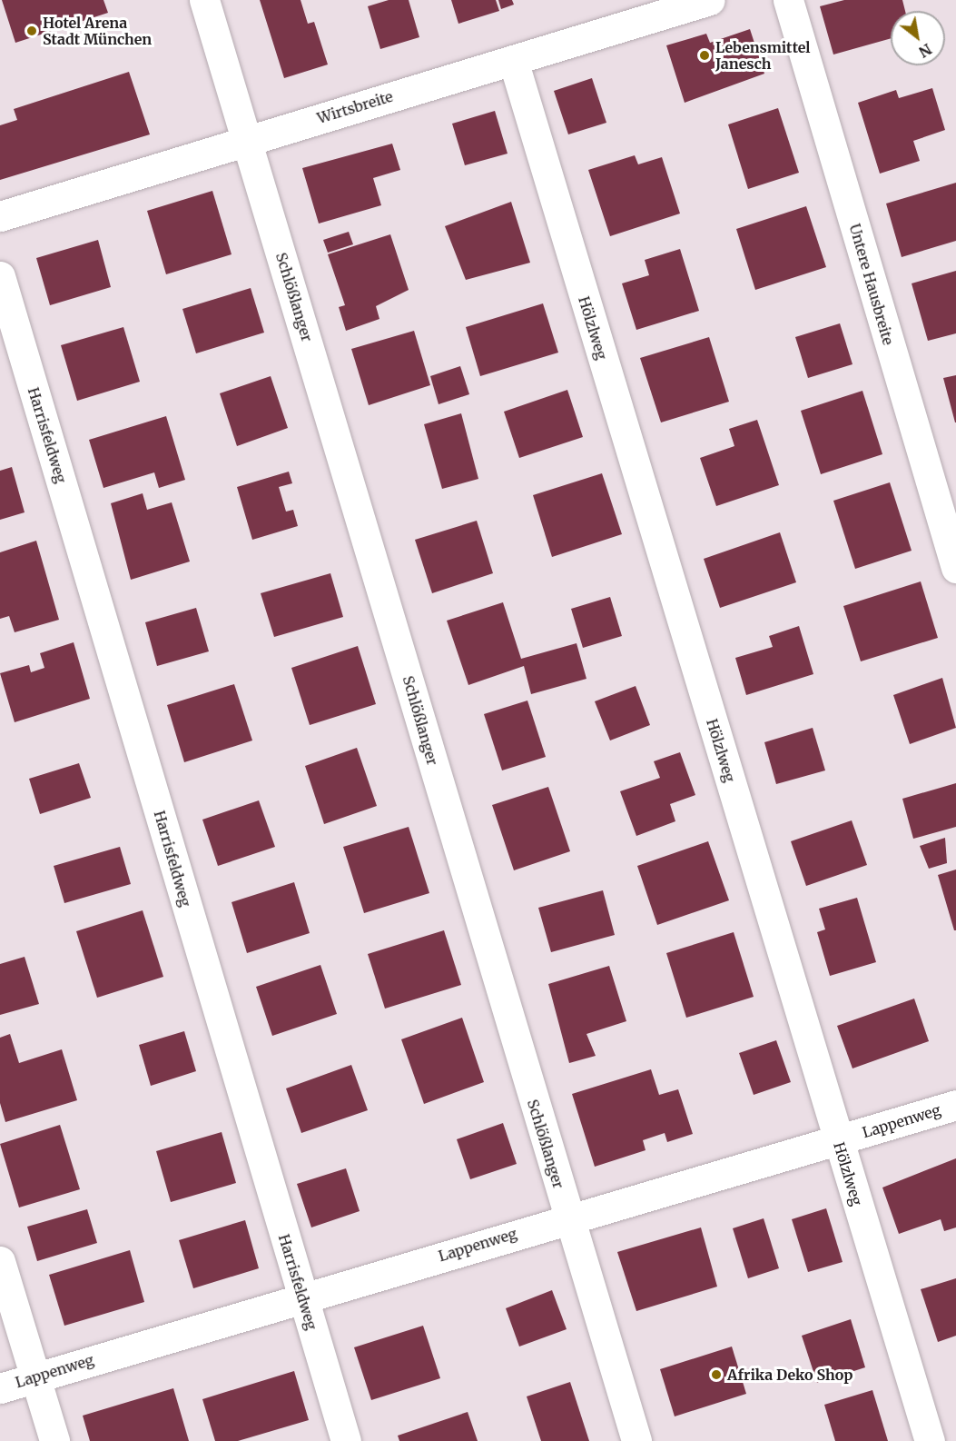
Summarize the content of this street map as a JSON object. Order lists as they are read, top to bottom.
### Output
{
  "streets": {
    "street": [
      "Wirtsbreite",
      "Untere Hausbreite",
      "Schlößlanger",
      "Hölzlweg",
      "Harrisfeldweg",
      "Lappenweg"
    ]
  },
  "crossings": [
    ["Wirtsbreite", "Schlößlanger"],
    ["Wirtsbreite", "Hölzlweg"],
    ["Schlößlanger", "Lappenweg"],
    ["Hölzlweg", "Lappenweg"],
    ["Harrisfeldweg", "Lappenweg"]
  ],
  "places": ["Hotel Arena Stadt München", "Lebensmittel Janesch", "Afrika Deko Shop"],
  "north": "bottom right"
}
